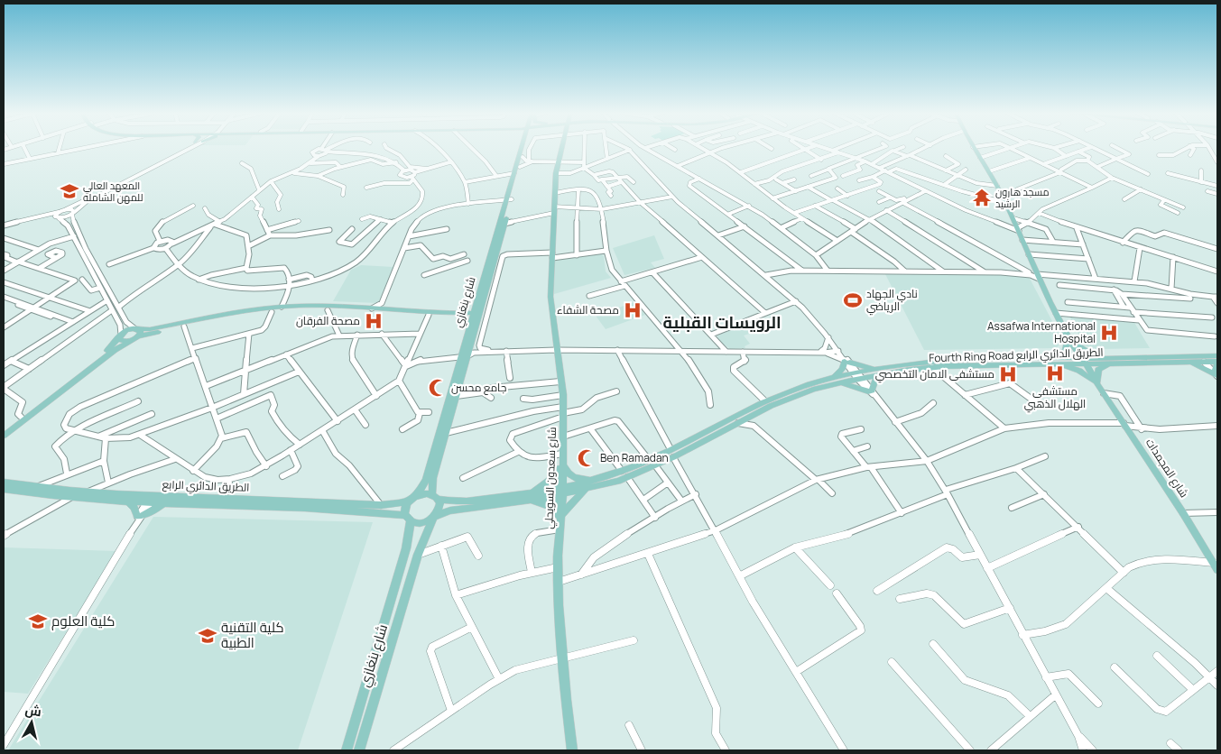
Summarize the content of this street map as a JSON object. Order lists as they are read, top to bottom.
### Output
{
  "streets": {
    "main road": [
      "شارع بنغازي",
      "Fourth Ring Road الطريق الدائري الرابع",
      "شارع المجمدات",
      "شارع سعدون السويحلي",
      "الطريق الدائري الرابع"
    ]
  },
  "crossings": [
    ["شارع بنغازي", "Fourth Ring Road الطريق الدائري الرابع"],
    ["شارع بنغازي", "الطريق الدائري الرابع"],
    ["Fourth Ring Road الطريق الدائري الرابع", "شارع المجمدات"],
    ["Fourth Ring Road الطريق الدائري الرابع", "شارع سعدون السويحلي"],
    ["Fourth Ring Road الطريق الدائري الرابع", "الطريق الدائري الرابع"]
  ],
  "districts": ["الرويسات القبلية"],
  "places": {
    "school or university": ["المعهد العالي للمهن الشامله", "كلية العلوم", "كلية التقنية الطبية"],
    "temple": ["مسجد هارون الرشيد"],
    "sports": ["نادي الجهاد الرياضي"],
    "hospital": [
      "مصحة الشفاء",
      "مصحة الفرقان",
      "Assafwa International Hospital",
      "مستشفى الهلال الذهبي",
      "مستشفى الامان التخصصي"
    ],
    "mosque": ["جامع محسن", "Ben Ramadan"]
  },
  "north": "top"
}
